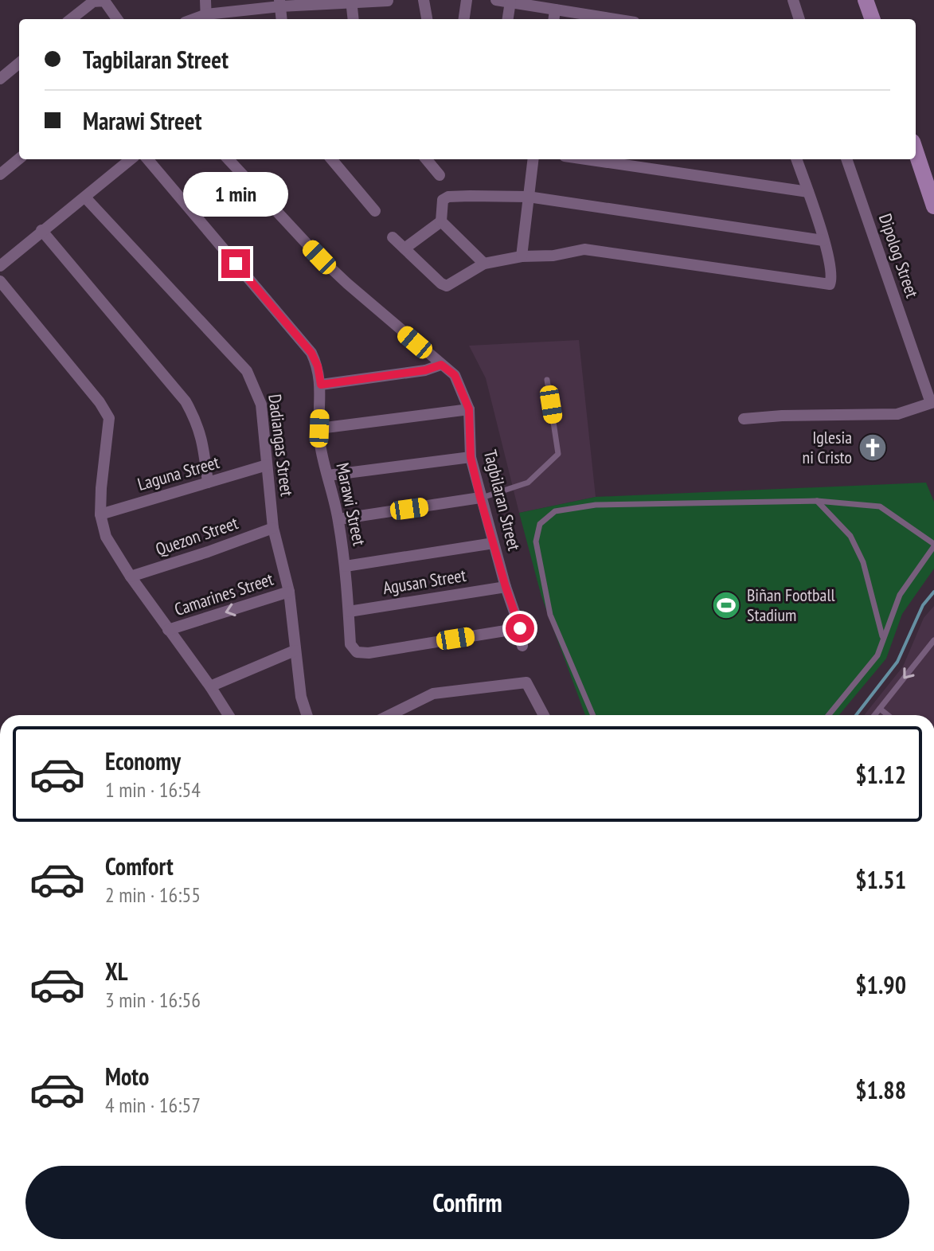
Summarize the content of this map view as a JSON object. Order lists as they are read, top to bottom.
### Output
{
  "streets": {
    "street": [
      "Dipolog Street",
      "Dadiangas Street",
      "Laguna Street",
      "Tagbilaran Street",
      "Marawi Street",
      "Quezon Street",
      "Agusan Street",
      "Camarines Street"
    ]
  },
  "crossings": [
    ["Dadiangas Street", "Laguna Street"],
    ["Dadiangas Street", "Quezon Street"],
    ["Dadiangas Street", "Camarines Street"],
    ["Tagbilaran Street", "Marawi Street"],
    ["Tagbilaran Street", "Agusan Street"],
    ["Marawi Street", "Agusan Street"]
  ],
  "places": {
    "church": ["Iglesia ni Cristo"],
    "sports": ["Biñan Football Stadium"]
  },
  "page": {
    "banner": ["Tagbilaran Street", "Marawi Street"],
    "bubble": "1 min",
    "list": [
      {
        "name": "Economy",
        "note": "1 min · 16:54",
        "value": "$1.12"
      },
      {
        "name": "Comfort",
        "note": "2 min · 16:55",
        "value": "$1.51"
      },
      {
        "name": "XL",
        "note": "3 min · 16:56",
        "value": "$1.90"
      },
      {
        "name": "Moto",
        "note": "4 min · 16:57",
        "value": "$1.88"
      }
    ],
    "buttons": "Confirm"
  }
}
